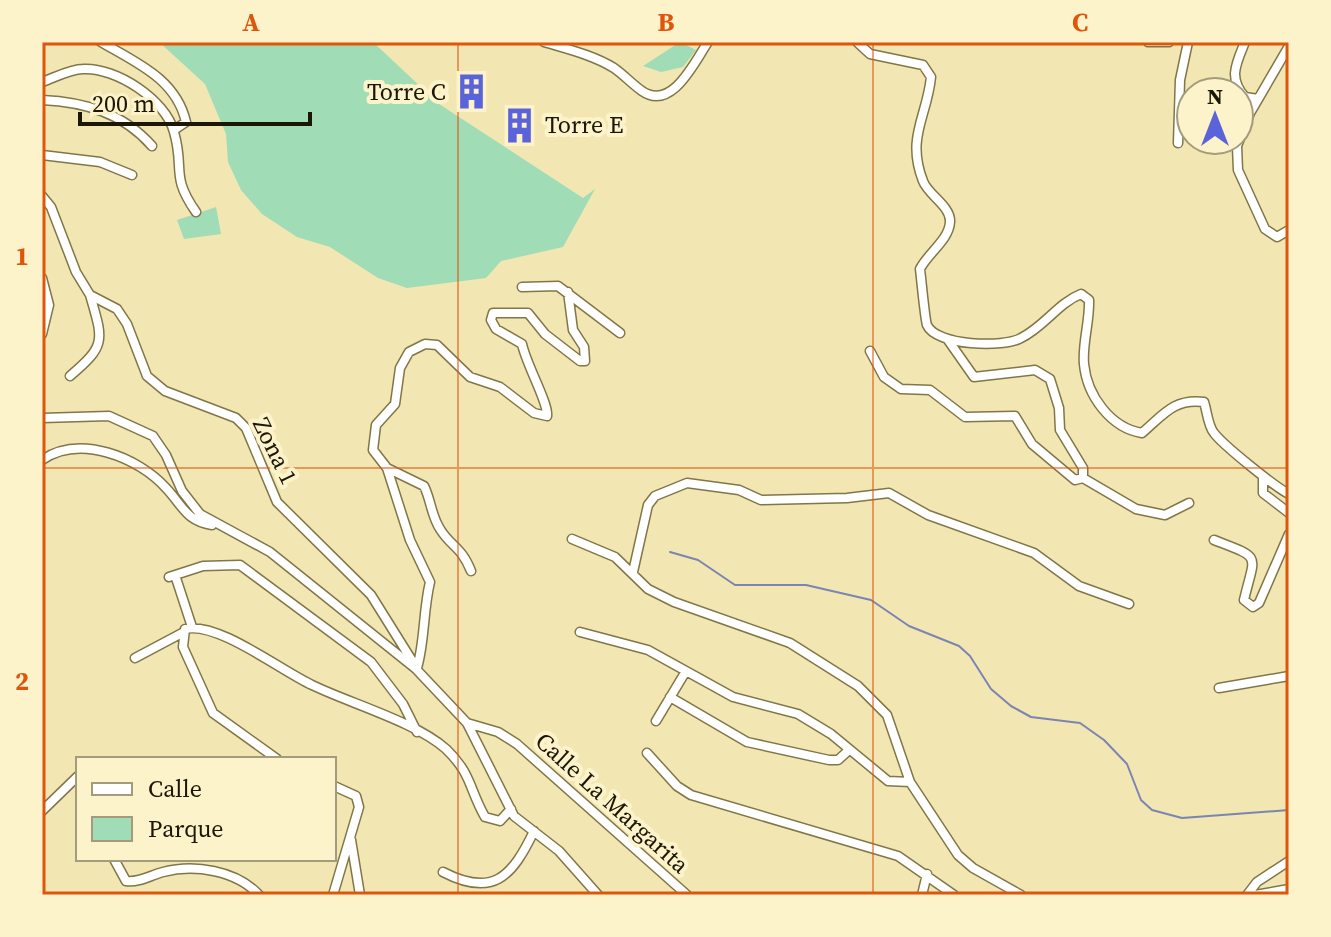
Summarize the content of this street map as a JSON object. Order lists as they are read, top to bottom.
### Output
{
  "streets": {
    "street": ["Zona 1", "Calle La Margarita"]
  },
  "places": {
    "building": ["Torre C", "Torre E"]
  },
  "legend": ["Calle", "Parque"],
  "scale_bar": "200 m",
  "north": "top",
  "grid": {
    "columns": ["A", "B", "C"],
    "rows": ["1", "2"]
  }
}
